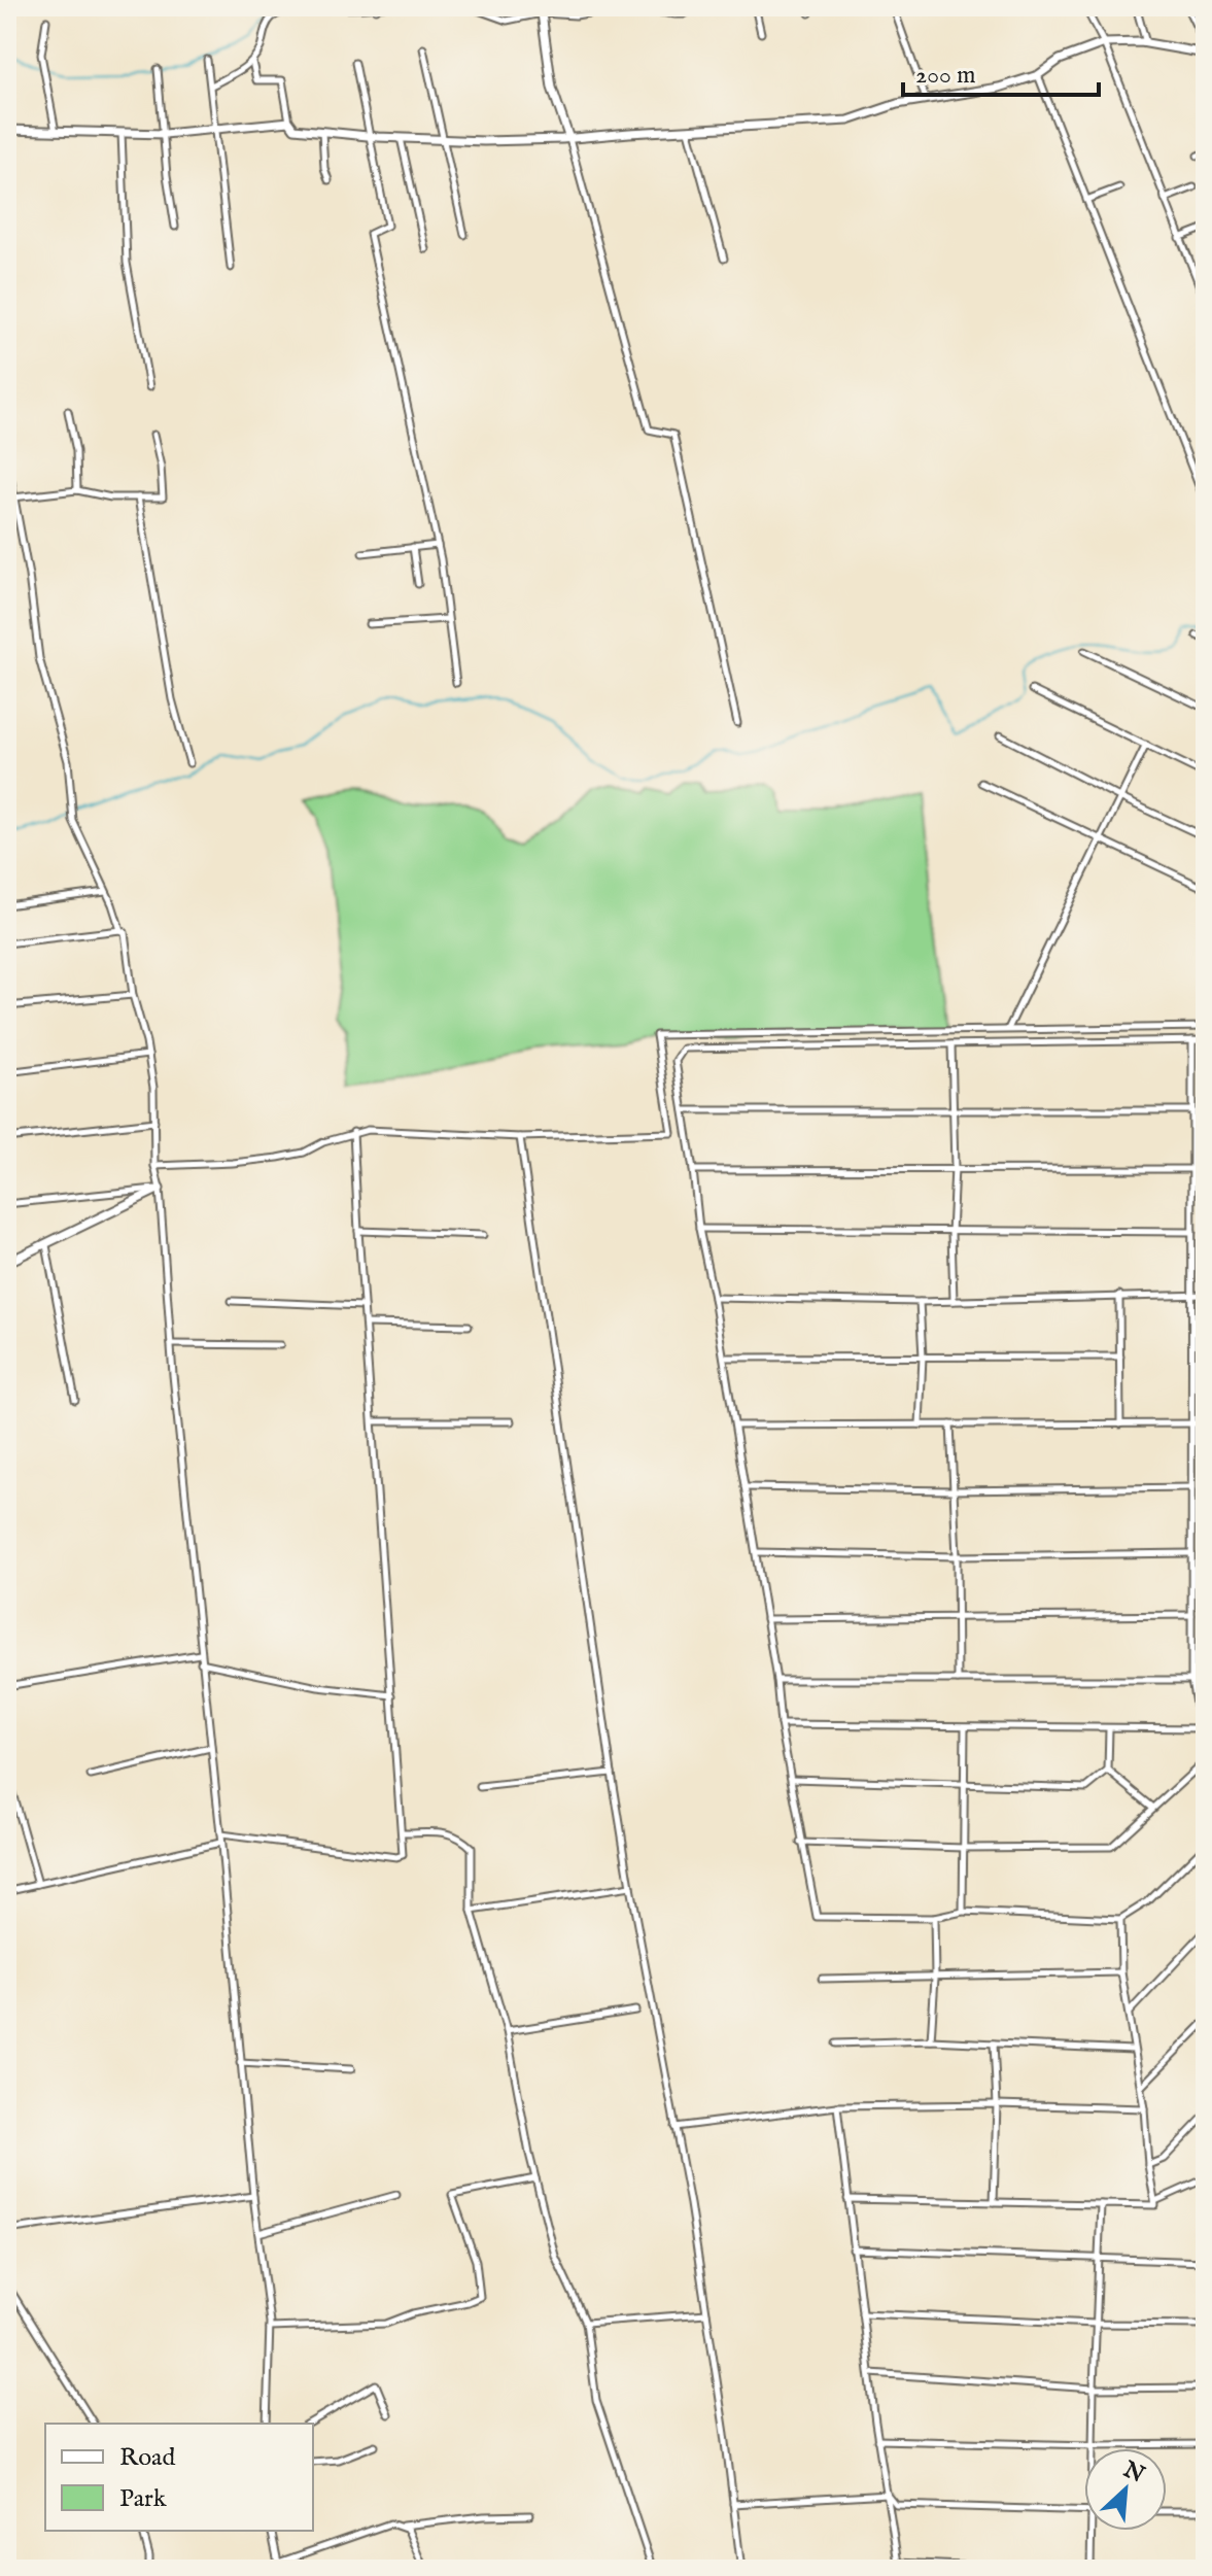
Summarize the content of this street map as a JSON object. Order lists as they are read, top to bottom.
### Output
{
  "legend": ["Road", "Park"],
  "scale_bar": "200 m",
  "north": "top right"
}
